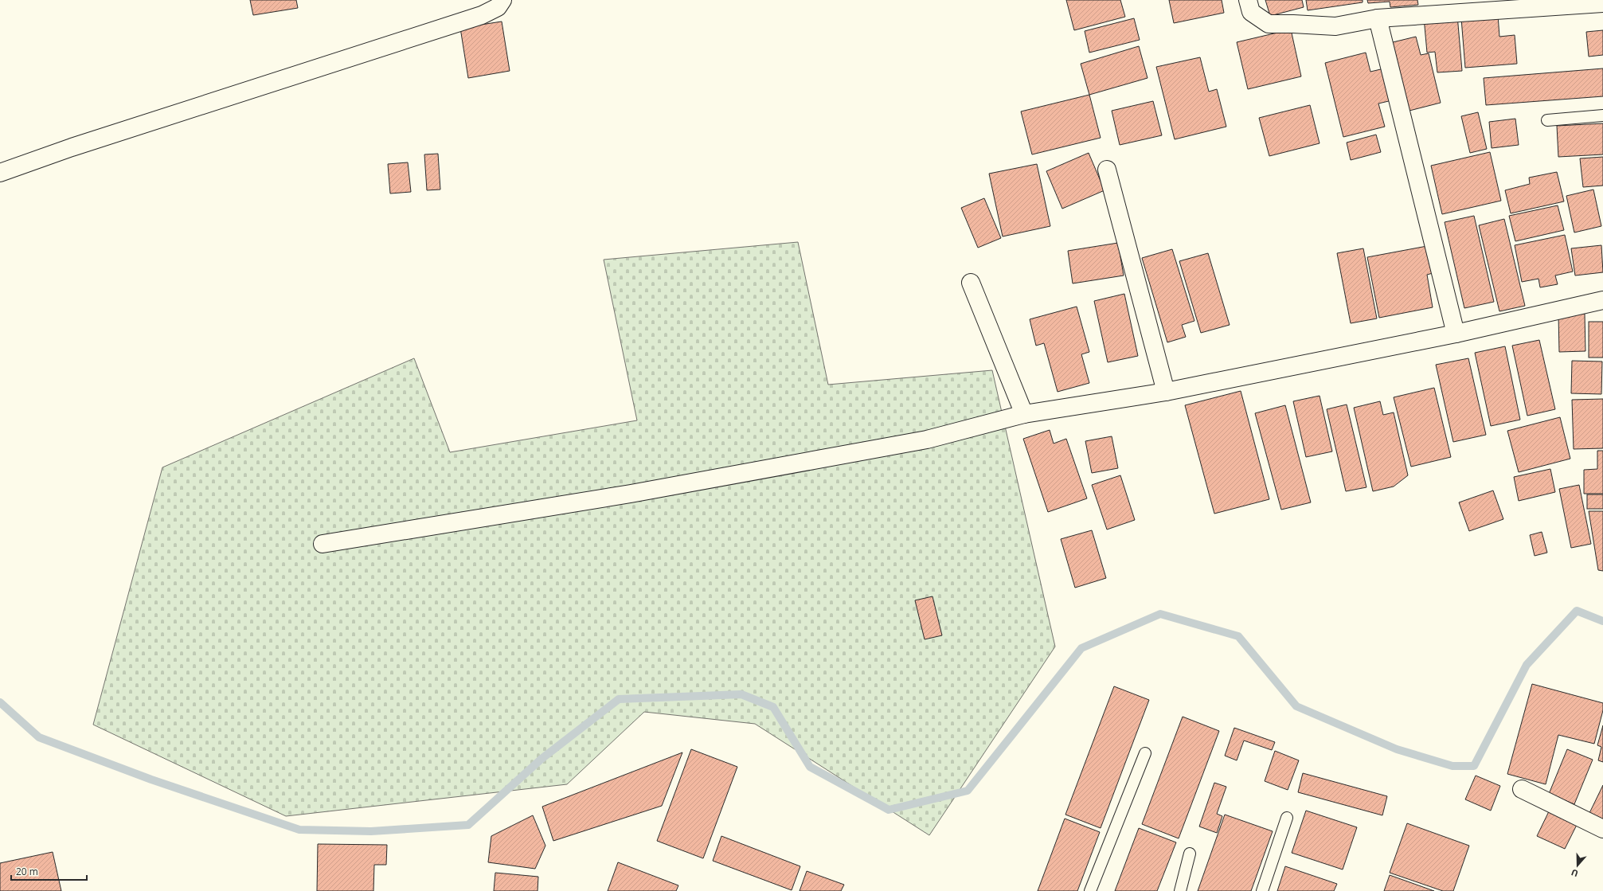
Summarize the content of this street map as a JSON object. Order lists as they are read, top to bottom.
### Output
{
  "scale_bar": "20 m",
  "north": "bottom"
}
